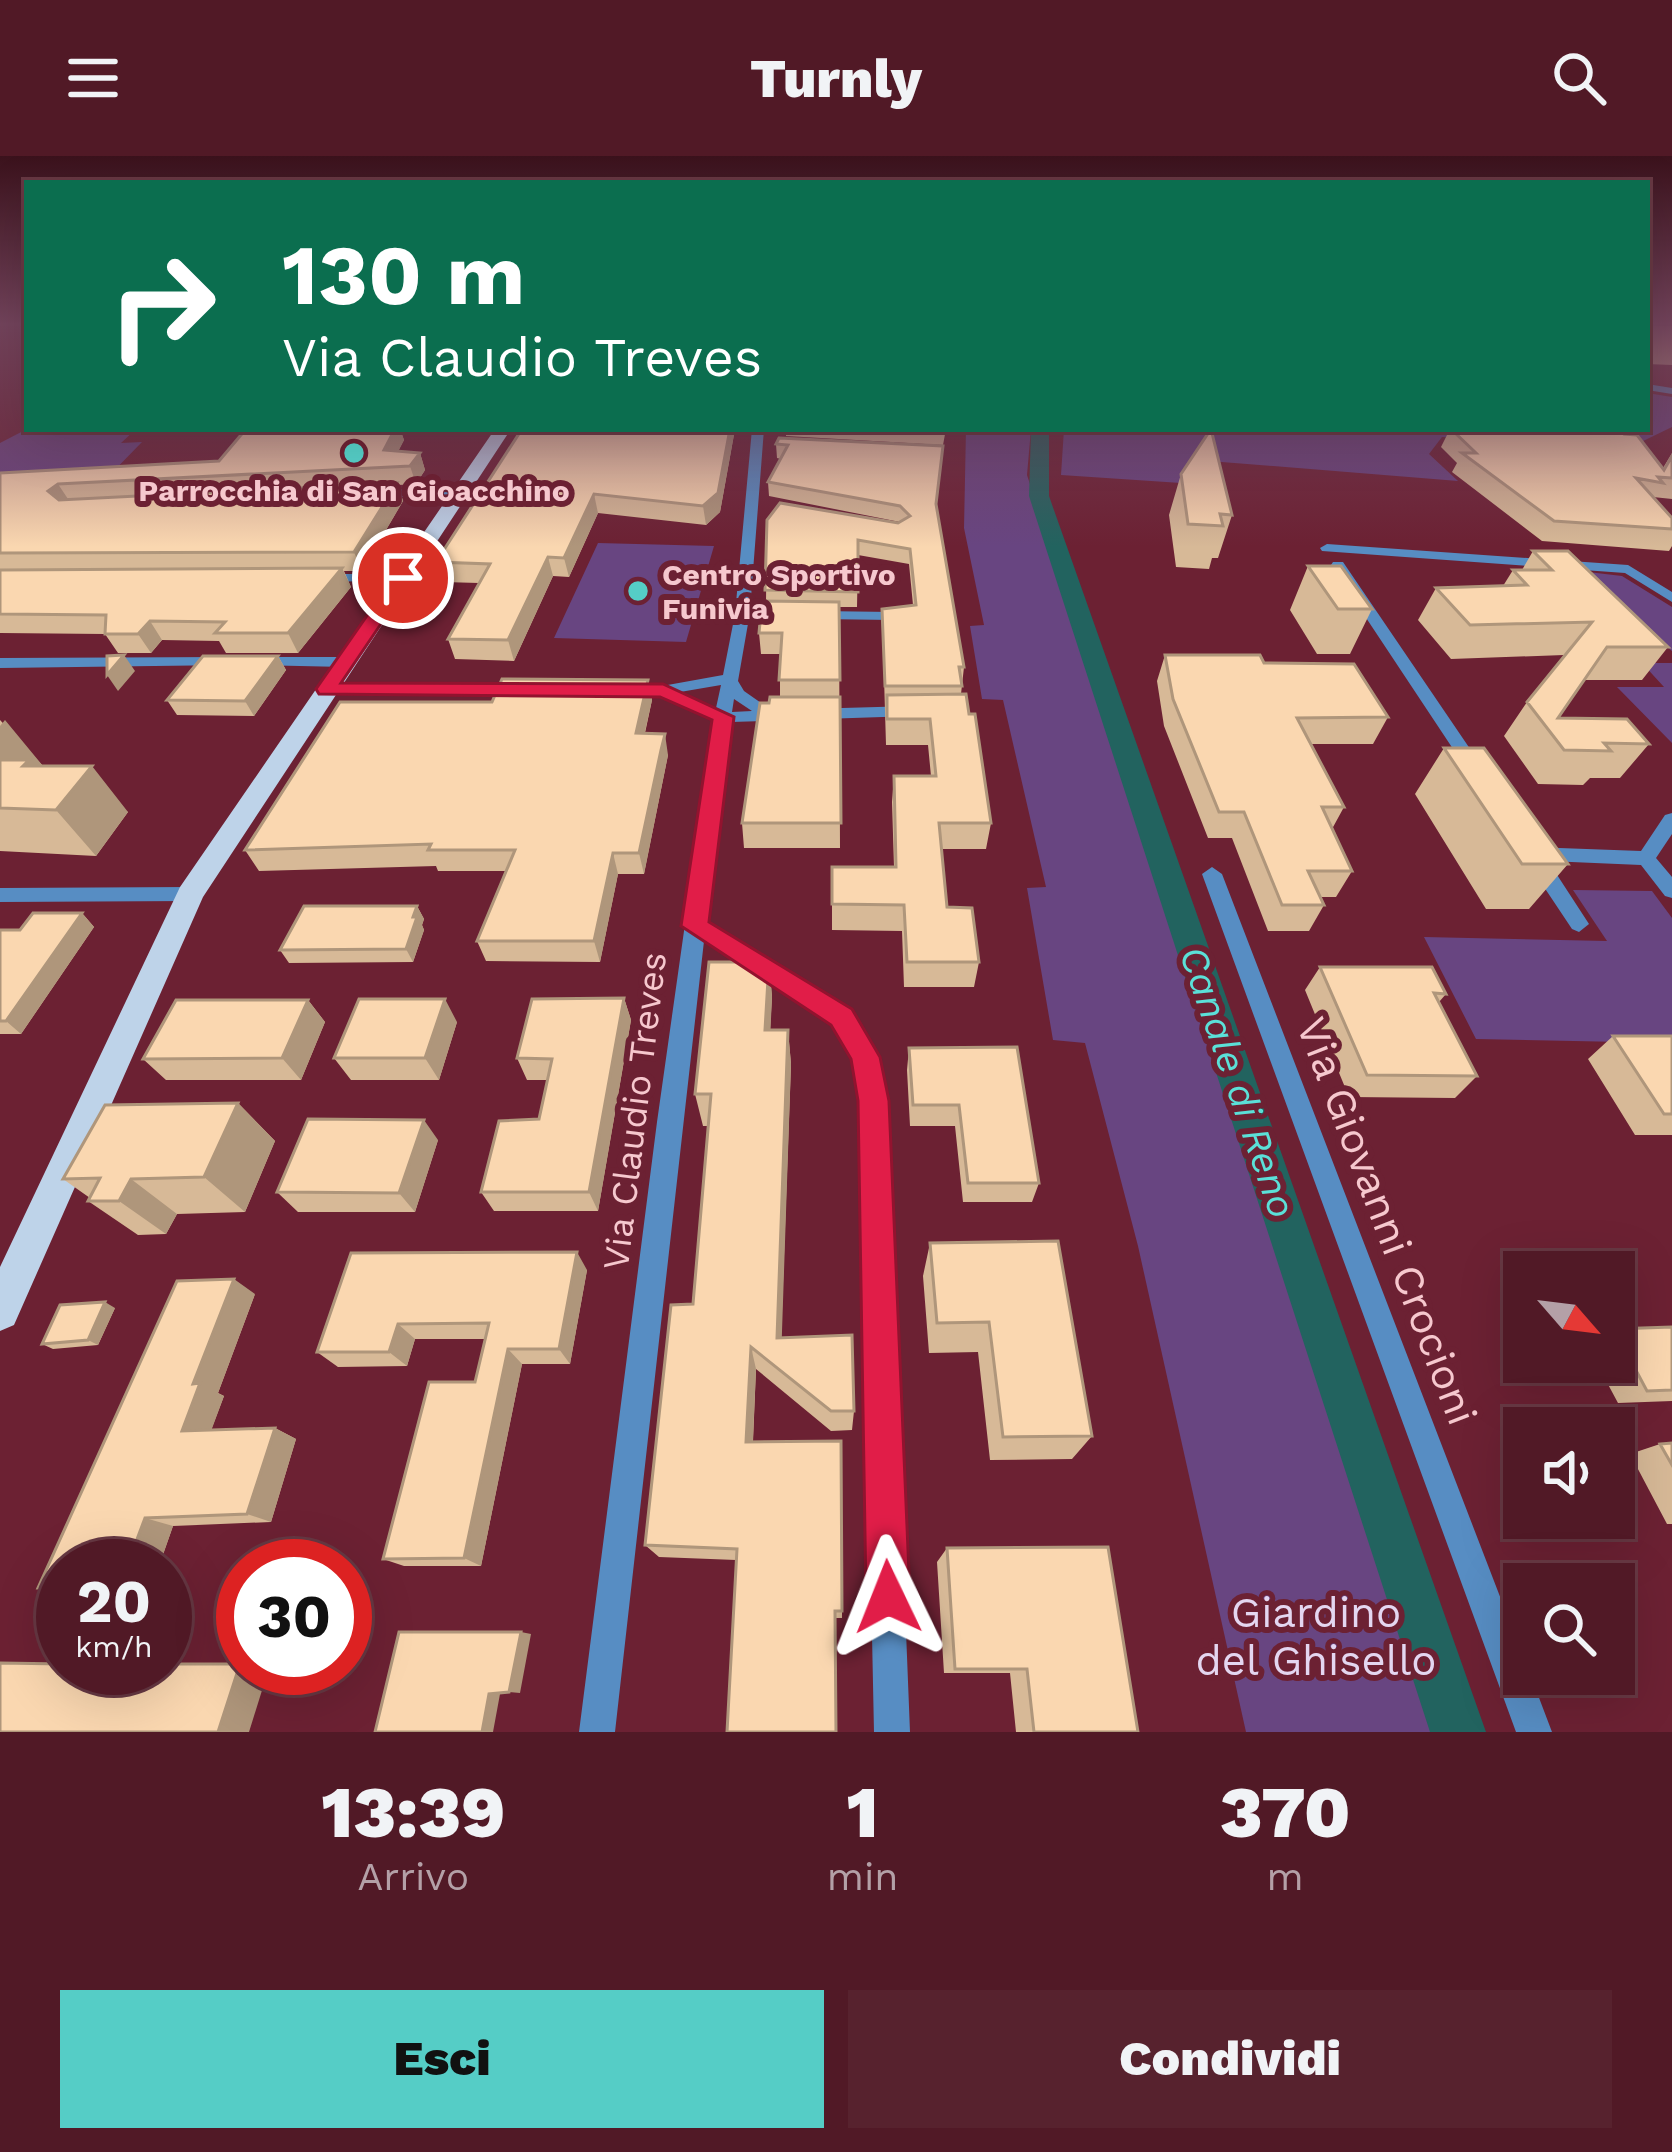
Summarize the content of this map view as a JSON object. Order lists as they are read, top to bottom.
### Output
{
  "streets": {
    "street": ["Via Claudio Treves", "Via Giovanni Crocioni"]
  },
  "water": ["Canale di Reno"],
  "parks": ["Giardino del Ghisello"],
  "places": ["Parrocchia di San Gioacchino", "Centro Sportivo Funivia"],
  "north": "bottom right",
  "page": {
    "header": "Turnly",
    "turn": ["130 m", "Via Claudio Treves"],
    "speed": "20 km/h",
    "limit": "30",
    "eta": [
      "13:39",
      "Arrivo",
      "1",
      "min",
      "370",
      "m"
    ],
    "buttons": ["Esci", "Condividi"]
  }
}
